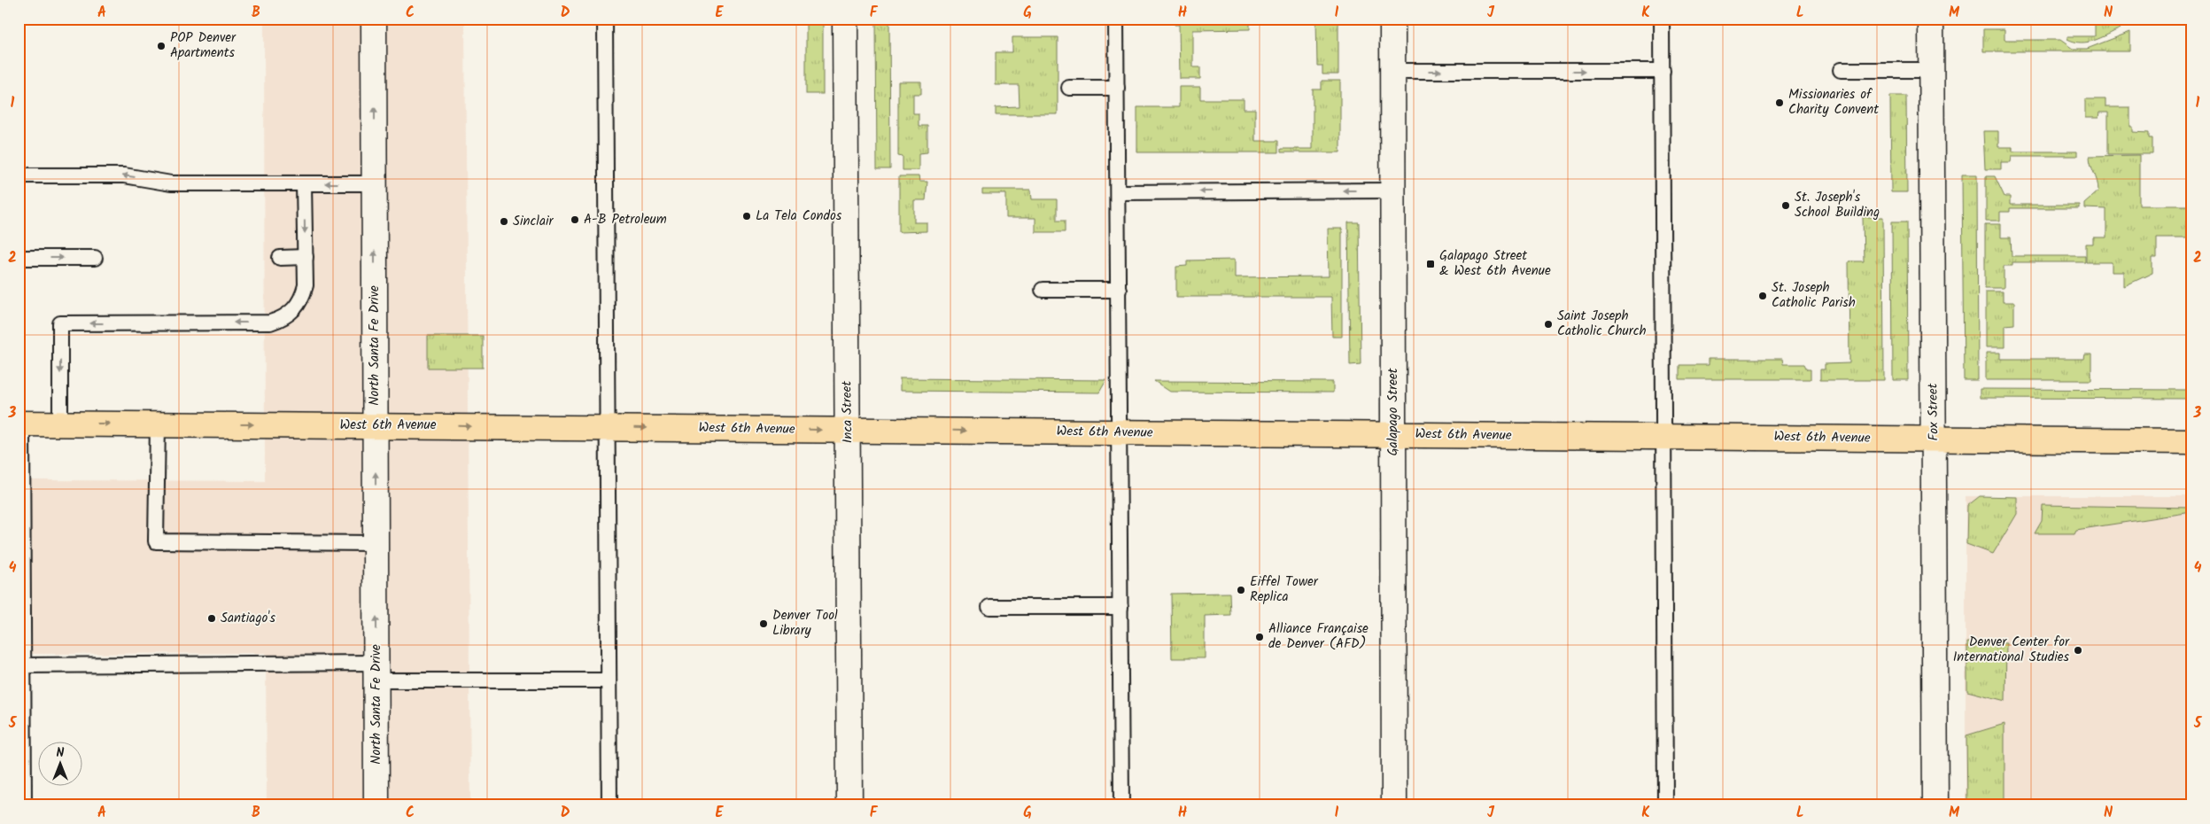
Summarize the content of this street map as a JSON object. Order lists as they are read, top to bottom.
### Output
{
  "streets": {
    "main road": ["West 6th Avenue"],
    "street": [
      "North Santa Fe Drive",
      "Inca Street",
      "Galapago Street",
      "Fox Street"
    ]
  },
  "crossings": [
    ["North Santa Fe Drive", "West 6th Avenue"],
    ["Inca Street", "West 6th Avenue"],
    ["Galapago Street", "West 6th Avenue"],
    ["Fox Street", "West 6th Avenue"]
  ],
  "one_way": ["North Santa Fe Drive", "West 6th Avenue"],
  "places": {
    "other": [
      "POP Denver Apartments",
      "Missionaries of Charity Convent",
      "St. Joseph's School Building",
      "La Tela Condos",
      "A-B Petroleum",
      "Sinclair",
      "St. Joseph Catholic Parish",
      "Saint Joseph Catholic Church",
      "Eiffel Tower Replica",
      "Santiago's",
      "Denver Tool Library",
      "Alliance Française de Denver (AFD)",
      "Denver Center for International Studies"
    ],
    "transit": ["Galapago Street & West 6th Avenue"]
  },
  "north": "top",
  "grid": {
    "columns": [
      "A",
      "B",
      "C",
      "D",
      "E",
      "F",
      "G",
      "H",
      "I",
      "J",
      "K",
      "L",
      "M",
      "N"
    ],
    "rows": [
      "1",
      "2",
      "3",
      "4",
      "5"
    ]
  }
}
